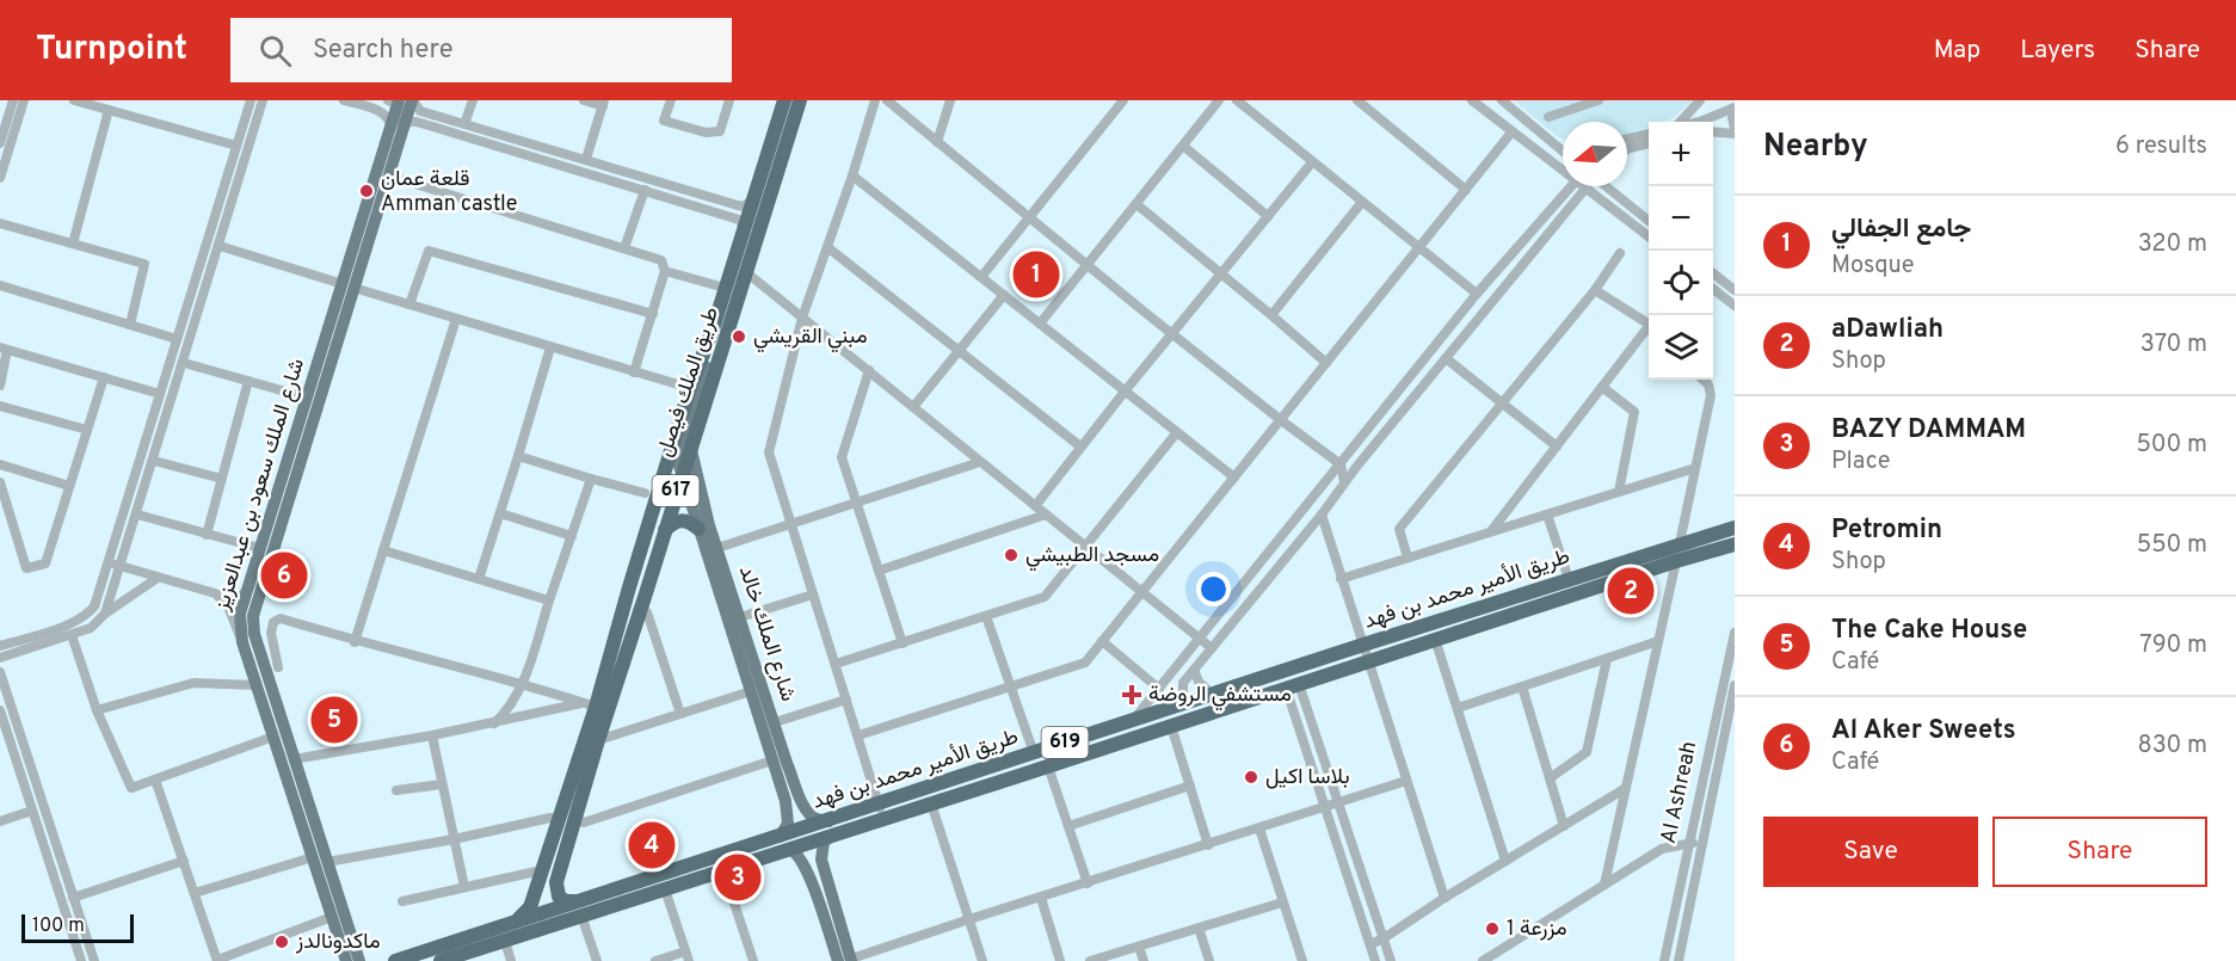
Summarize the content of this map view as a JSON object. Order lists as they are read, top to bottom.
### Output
{
  "streets": {
    "highway": [
      "طريق الملك فيصل",
      "617",
      "طريق الأمير محمد بن فهد",
      "619"
    ],
    "main road": ["شارع الملك سعود بن عبدالعزيز", "شارع الملك خالد"],
    "street": ["Al Ashreah"]
  },
  "crossings": [
    ["طريق الملك فيصل", "طريق الأمير محمد بن فهد"],
    ["طريق الملك فيصل", "شارع الملك خالد"],
    ["طريق الأمير محمد بن فهد", "شارع الملك خالد"]
  ],
  "places": {
    "other": [
      "قلعة عمان Amman castle",
      "مبني القريشي",
      "مسجد الطبيشي",
      "بلاسا اكيل",
      "مزرعة 1",
      "ماكدونالدز"
    ],
    "health": ["مستشفي الروضة"]
  },
  "scale_bar": "100 m",
  "north": "left",
  "page": {
    "header": "Turnpoint",
    "search": "Search here",
    "nav": ["Map", "Layers", "Share"],
    "heading": ["Nearby", "6 results"],
    "map_buttons": ["+", "−"],
    "list": [
      {
        "mark": "1",
        "name": "جامع الجفالي",
        "note": "Mosque",
        "value": "320 m"
      },
      {
        "mark": "2",
        "name": "aDawliah",
        "note": "Shop",
        "value": "370 m"
      },
      {
        "mark": "3",
        "name": "BAZY DAMMAM",
        "note": "Place",
        "value": "500 m"
      },
      {
        "mark": "4",
        "name": "Petromin",
        "note": "Shop",
        "value": "550 m"
      },
      {
        "mark": "5",
        "name": "The Cake House",
        "note": "Café",
        "value": "790 m"
      },
      {
        "mark": "6",
        "name": "Al Aker Sweets",
        "note": "Café",
        "value": "830 m"
      }
    ],
    "pins": [
      "1",
      "6",
      "2",
      "5",
      "4",
      "3"
    ],
    "buttons": ["Save", "Share"],
    "scale": "100 m"
  }
}
